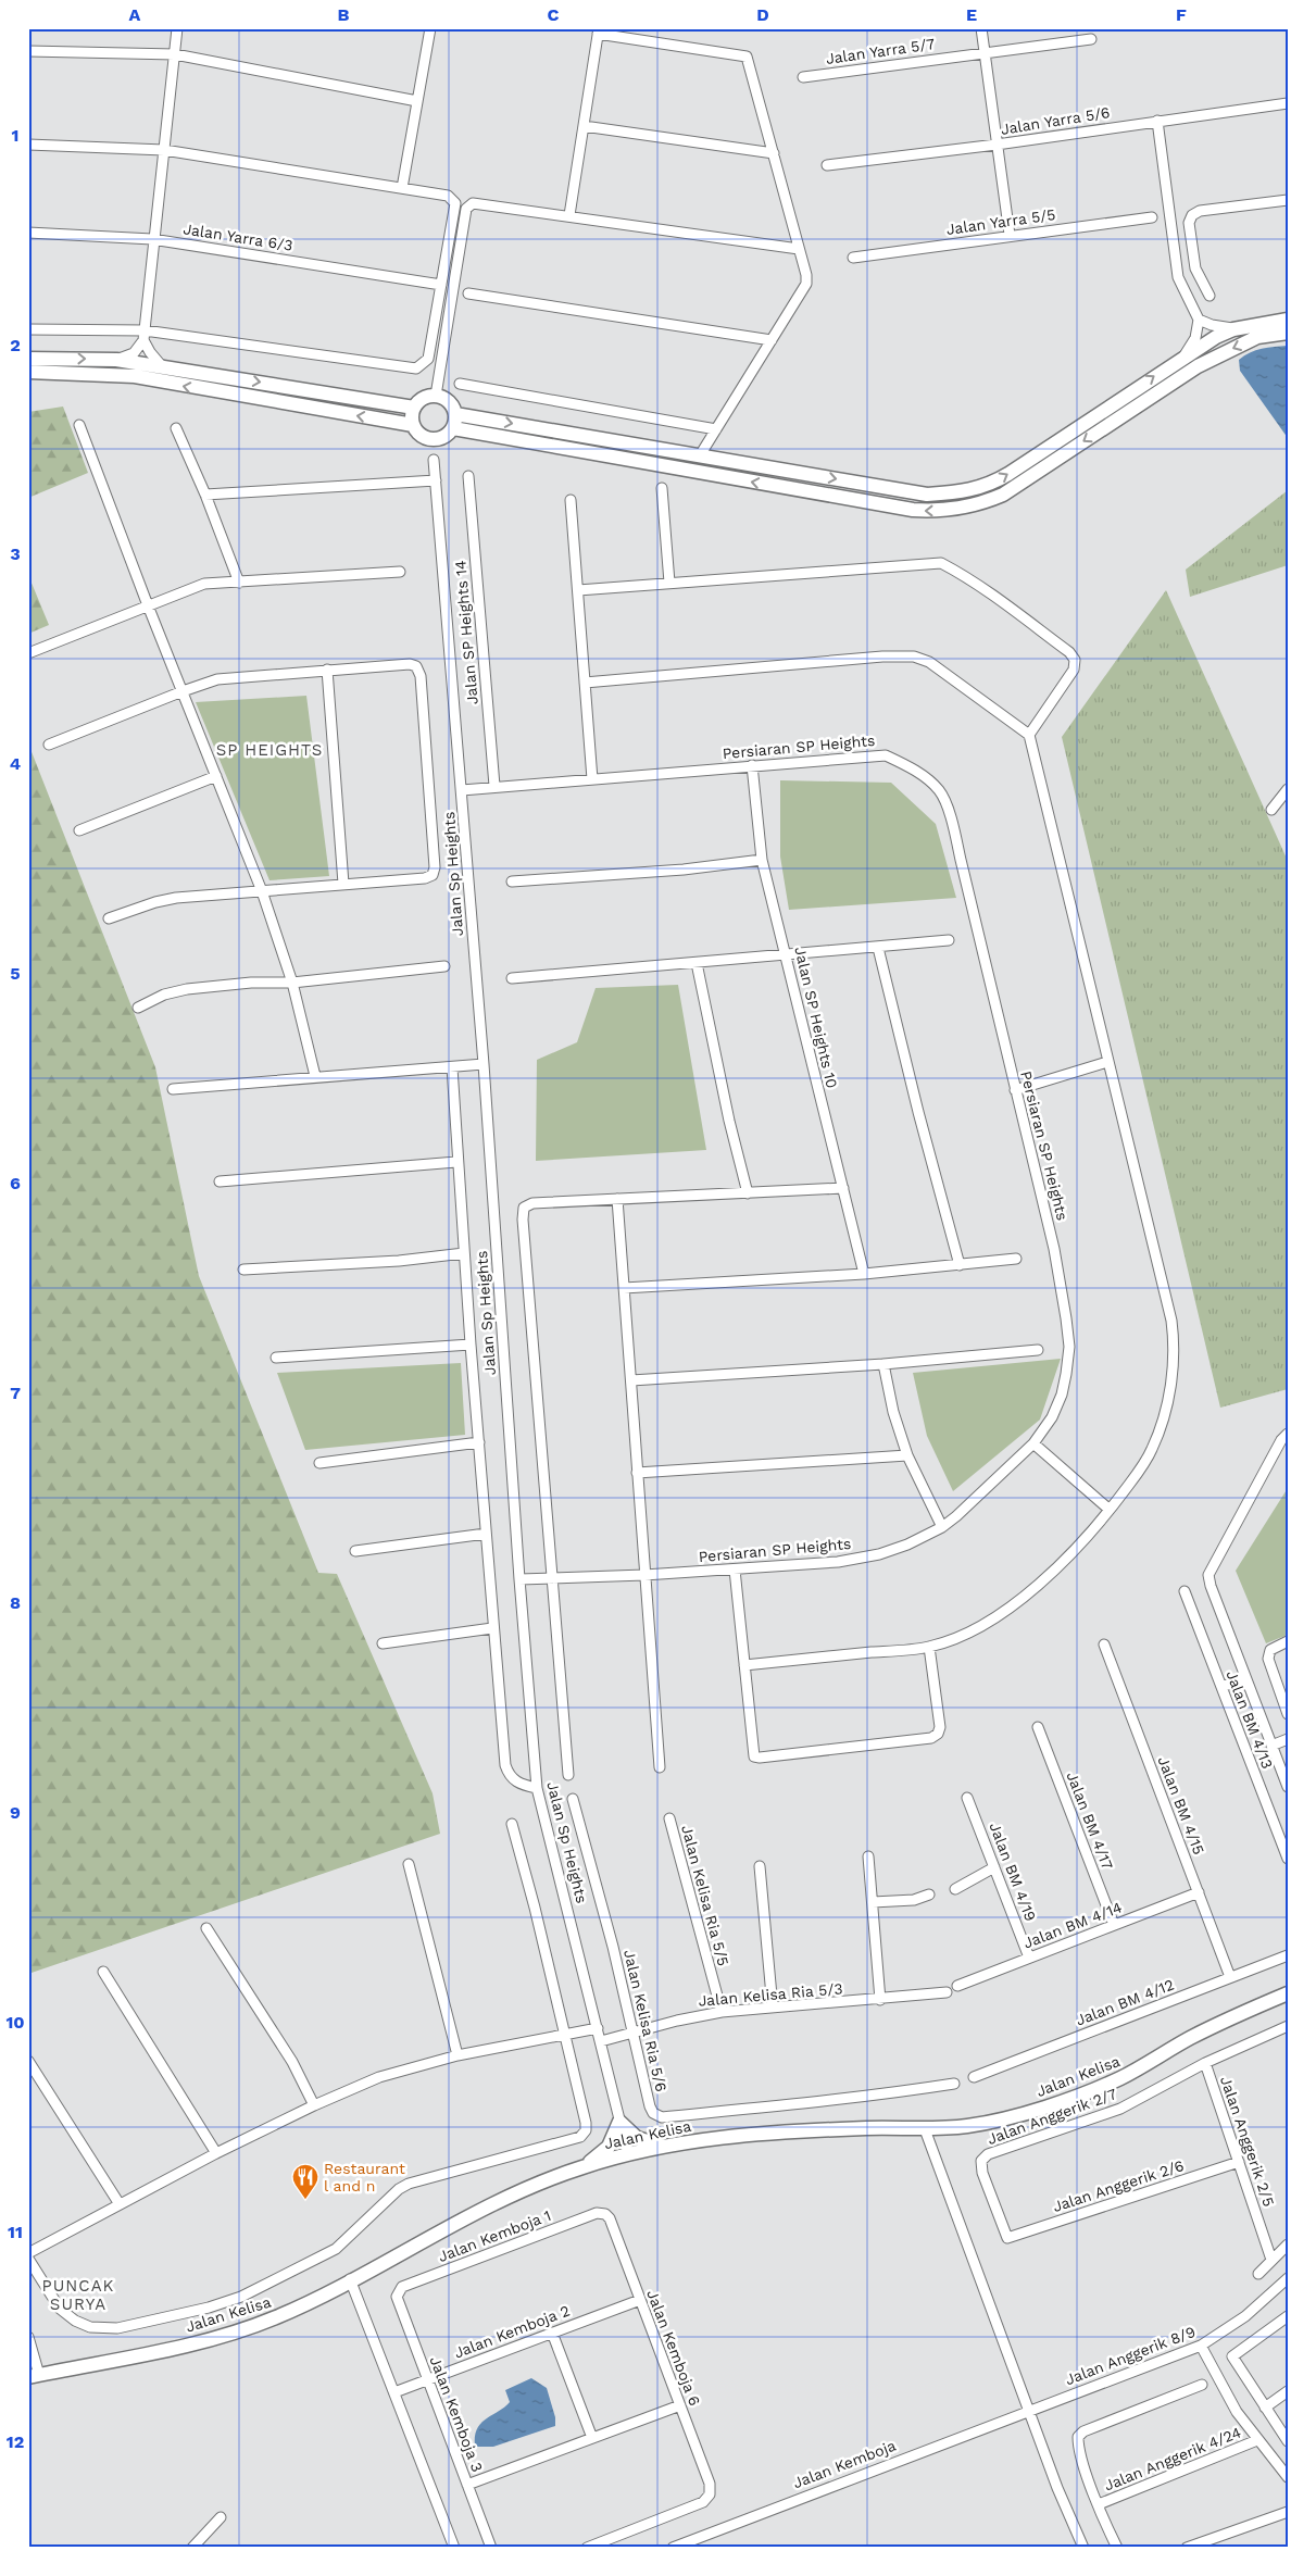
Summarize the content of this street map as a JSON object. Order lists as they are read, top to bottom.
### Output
{
  "streets": {
    "street": [
      "Jalan Yarra 5/7",
      "Jalan Yarra 5/6",
      "Jalan Yarra 5/5",
      "Jalan Yarra 6/3",
      "Jalan SP Heights 14",
      "Persiaran SP Heights",
      "Jalan Sp Heights",
      "Jalan SP Heights 10",
      "Jalan BM 4/13",
      "Jalan BM 4/15",
      "Jalan BM 4/17",
      "Jalan BM 4/19",
      "Jalan Kelisa Ria 5/5",
      "Jalan BM 4/14",
      "Jalan Kelisa Ria 5/3",
      "Jalan BM 4/12",
      "Jalan Kelisa Ria 5/6",
      "Jalan Kelisa",
      "Jalan Anggerik 2/7",
      "Jalan Anggerik 2/5",
      "Jalan Anggerik 2/6",
      "Jalan Kemboja 1",
      "Jalan Kemboja 2",
      "Jalan Kemboja 6",
      "Jalan Anggerik 8/9",
      "Jalan Kemboja 3",
      "Jalan Anggerik 4/24",
      "Jalan Kemboja"
    ]
  },
  "crossings": [
    ["Jalan SP Heights 14", "Persiaran SP Heights"],
    ["Persiaran SP Heights", "Jalan Sp Heights"],
    ["Persiaran SP Heights", "Jalan SP Heights 10"],
    ["Jalan Sp Heights", "Jalan Kelisa Ria 5/3"],
    ["Jalan Sp Heights", "Jalan Kelisa"],
    ["Jalan BM 4/15", "Jalan BM 4/14"],
    ["Jalan BM 4/15", "Jalan BM 4/12"],
    ["Jalan BM 4/17", "Jalan BM 4/14"],
    ["Jalan BM 4/19", "Jalan BM 4/14"],
    ["Jalan Kelisa Ria 5/5", "Jalan Kelisa Ria 5/3"],
    ["Jalan Kelisa Ria 5/3", "Jalan Kelisa Ria 5/6"],
    ["Jalan Anggerik 2/7", "Jalan Anggerik 2/5"],
    ["Jalan Anggerik 2/7", "Jalan Anggerik 2/6"],
    ["Jalan Anggerik 2/5", "Jalan Anggerik 2/6"],
    ["Jalan Kemboja 1", "Jalan Kemboja 6"],
    ["Jalan Kemboja 1", "Jalan Kemboja 3"],
    ["Jalan Kemboja 2", "Jalan Kemboja 6"],
    ["Jalan Kemboja 2", "Jalan Kemboja 3"],
    ["Jalan Anggerik 8/9", "Jalan Kemboja"]
  ],
  "districts": ["SP HEIGHTS", "PUNCAK SURYA"],
  "places": {
    "restaurant": ["Restaurant l and n"]
  },
  "grid": {
    "columns": [
      "A",
      "B",
      "C",
      "D",
      "E",
      "F"
    ],
    "rows": [
      "1",
      "2",
      "3",
      "4",
      "5",
      "6",
      "7",
      "8",
      "9",
      "10",
      "11",
      "12"
    ]
  }
}
